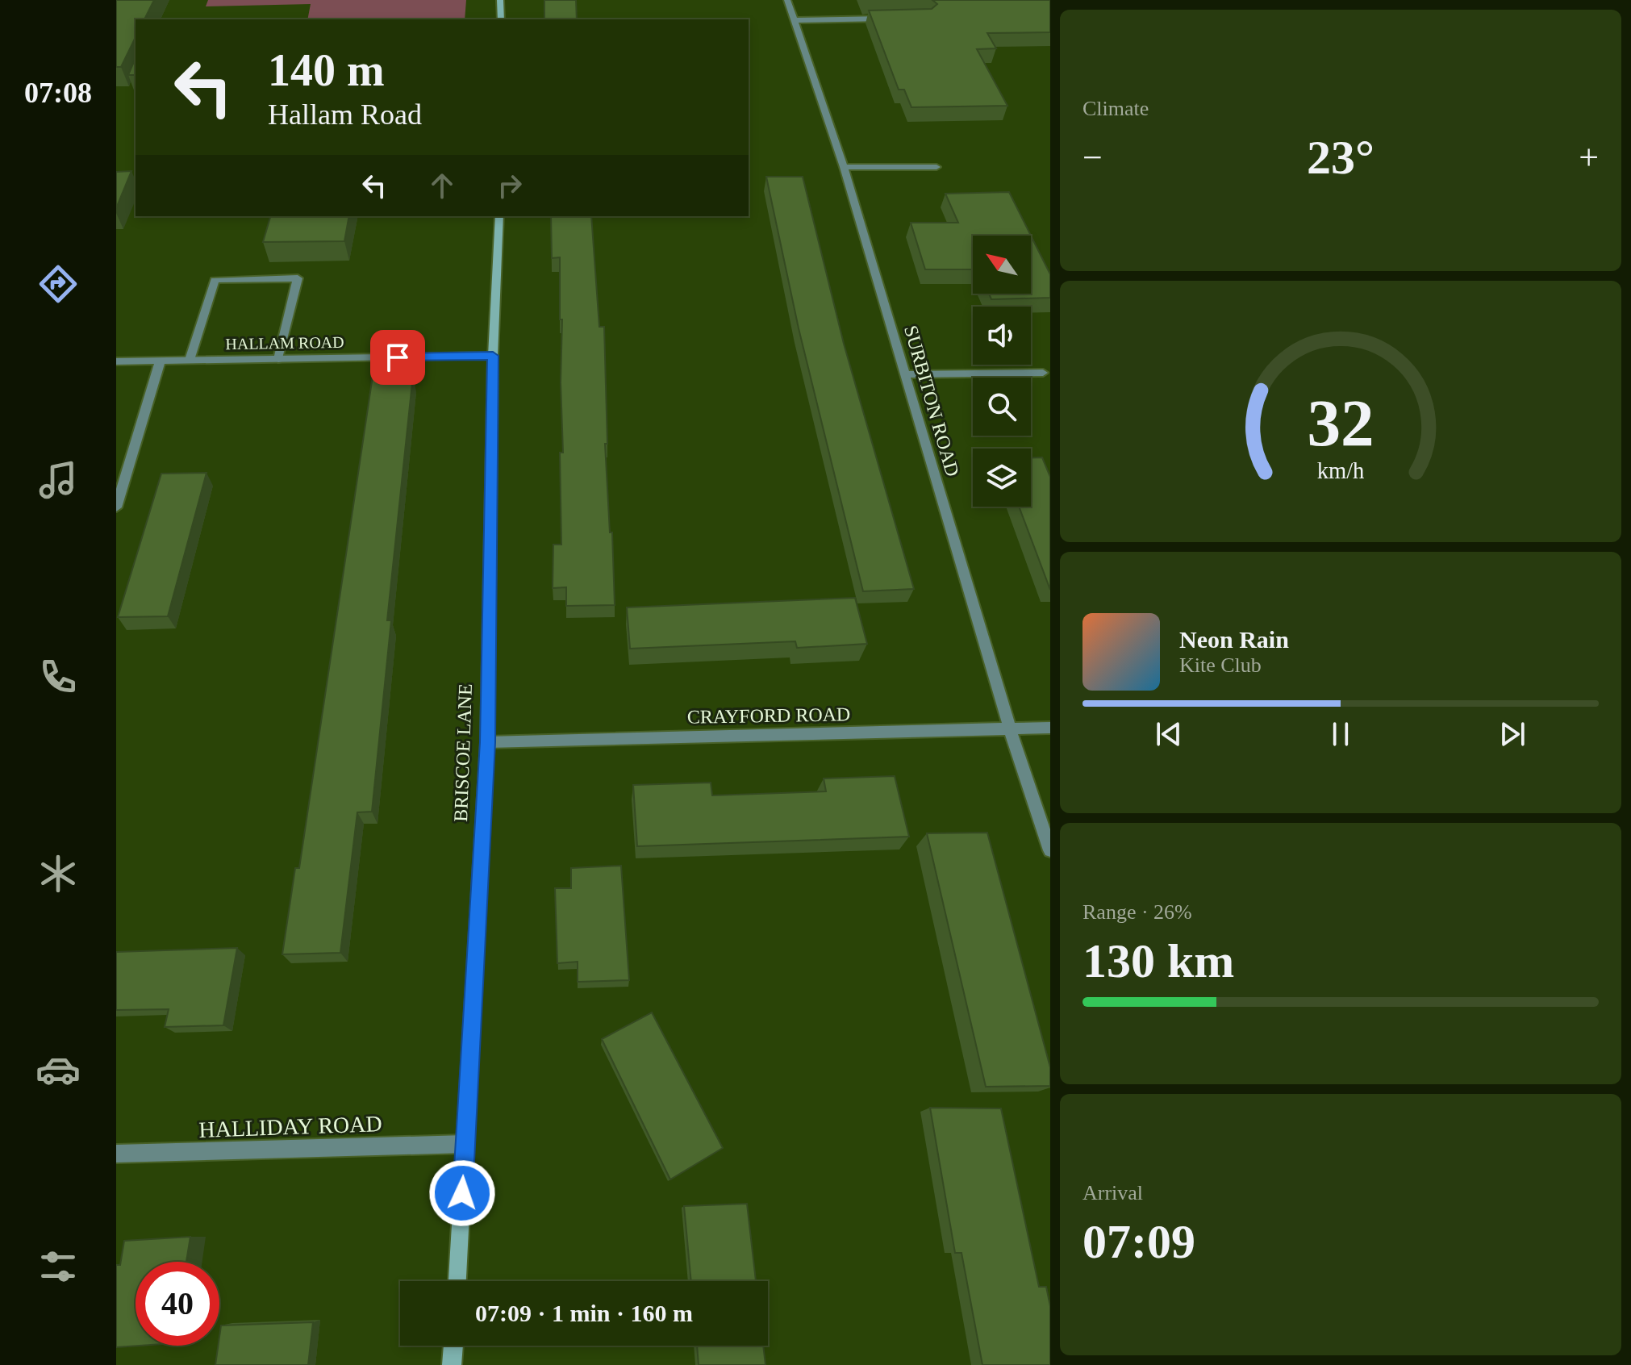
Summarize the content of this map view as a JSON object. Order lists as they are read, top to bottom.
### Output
{
  "streets": {
    "street": [
      "HALLAM ROAD",
      "SURBITON ROAD",
      "CRAYFORD ROAD",
      "BRISCOE LANE",
      "HALLIDAY ROAD"
    ]
  },
  "crossings": [
    ["HALLAM ROAD", "BRISCOE LANE"],
    ["SURBITON ROAD", "CRAYFORD ROAD"],
    ["CRAYFORD ROAD", "BRISCOE LANE"],
    ["BRISCOE LANE", "HALLIDAY ROAD"]
  ],
  "north": "top left",
  "page": {
    "tabs": "07:08",
    "tile": [
      "Climate",
      ["Range · 26%", "130 km"],
      ["Arrival", "07:09"]
    ],
    "turn": ["140 m", "Hallam Road"],
    "heat": ["−", "23°", "+"],
    "song": ["Neon Rain", "Kite Club"],
    "limit": "40",
    "trip": "07:09 · 1 min · 160 m",
    "gauge": ["32", "km/h"]
  }
}
